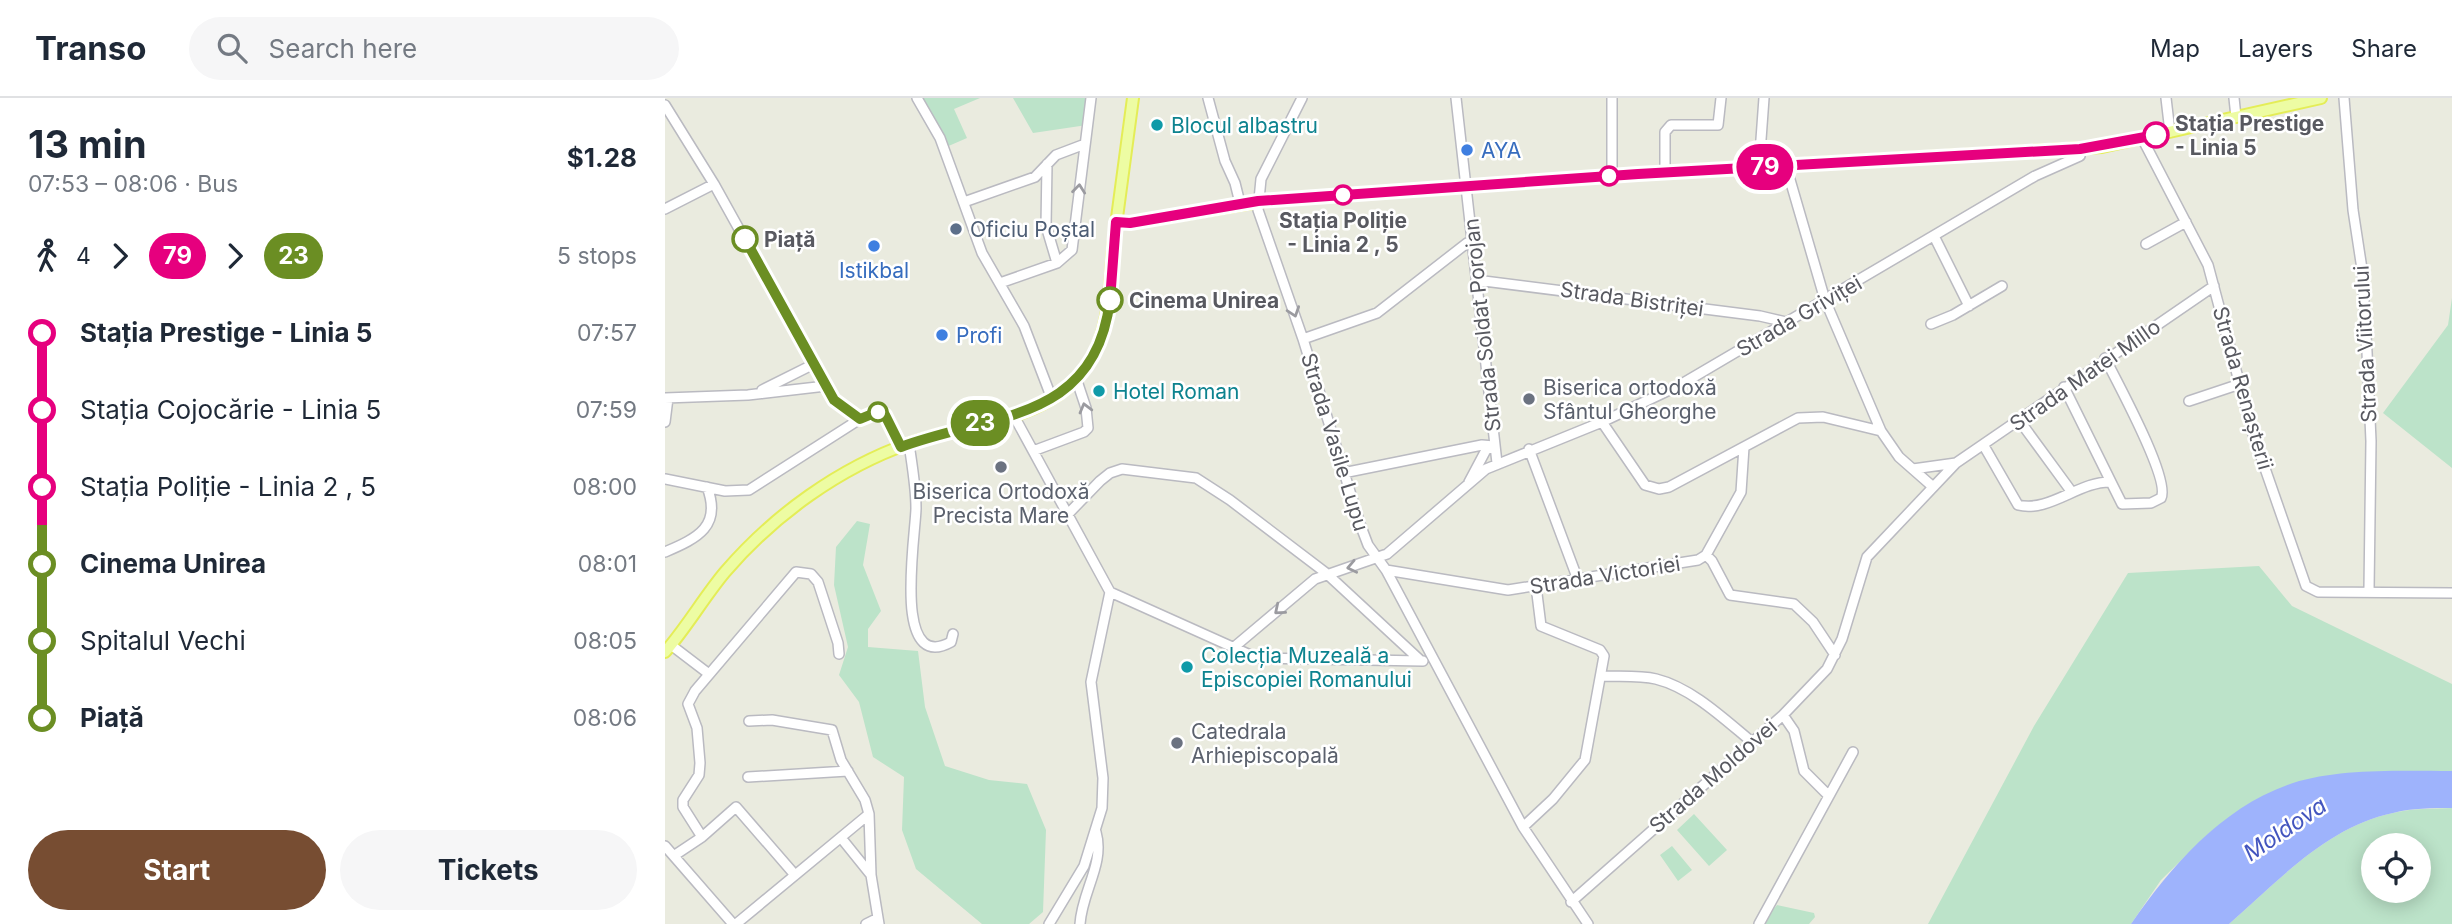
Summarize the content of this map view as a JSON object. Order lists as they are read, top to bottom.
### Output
{
  "streets": {
    "street": [
      "Strada Bistriței",
      "Strada Griviței",
      "Strada Soldat Porojan",
      "Strada Viitorului",
      "Strada Matei Millo",
      "Strada Renașterii",
      "Strada Vasile Lupu",
      "Strada Victoriei",
      "Strada Moldovei"
    ]
  },
  "crossings": [
    ["Strada Bistriței", "Strada Griviței"],
    ["Strada Bistriței", "Strada Soldat Porojan"],
    ["Strada Griviței", "Strada Soldat Porojan"],
    ["Strada Griviței", "Strada Vasile Lupu"],
    ["Strada Viitorului", "Strada Renașterii"],
    ["Strada Matei Millo", "Strada Renașterii"],
    ["Strada Matei Millo", "Strada Moldovei"],
    ["Strada Vasile Lupu", "Strada Victoriei"],
    ["Strada Vasile Lupu", "Strada Moldovei"]
  ],
  "water": ["Moldova"],
  "places": [
    "Blocul albastru",
    "Stația Prestige - Linia 5",
    "AYA",
    "Stația Poliție - Linia 2 , 5",
    "Oficiu Poștal",
    "Piață",
    "Istikbal",
    "Cinema Unirea",
    "Profi",
    "Hotel Roman",
    "Biserica ortodoxă Sfântul Gheorghe",
    "Biserica Ortodoxă Precista Mare",
    "Colecția Muzeală a Episcopiei Romanului",
    "Catedrala Arhiepiscopală"
  ],
  "lines": ["bus line 79", "bus line 23"],
  "page": {
    "header": "Transo",
    "search": "Search here",
    "nav": ["Map", "Layers", "Share"],
    "heading": ["13 min", "07:53 – 08:06 · Bus", "$1.28"],
    "on_map": ["79", "23"],
    "legs": [
      "4",
      "79",
      "23",
      "5 stops"
    ],
    "list": [
      {
        "name": "Stația Prestige - Linia 5",
        "value": "07:57"
      },
      {
        "name": "Stația Cojocărie - Linia 5",
        "value": "07:59"
      },
      {
        "name": "Stația Poliție - Linia 2 , 5",
        "value": "08:00"
      },
      {
        "name": "Cinema Unirea",
        "value": "08:01"
      },
      {
        "name": "Spitalul Vechi",
        "value": "08:05"
      },
      {
        "name": "Piață",
        "value": "08:06"
      }
    ],
    "buttons": ["Start", "Tickets"]
  }
}
